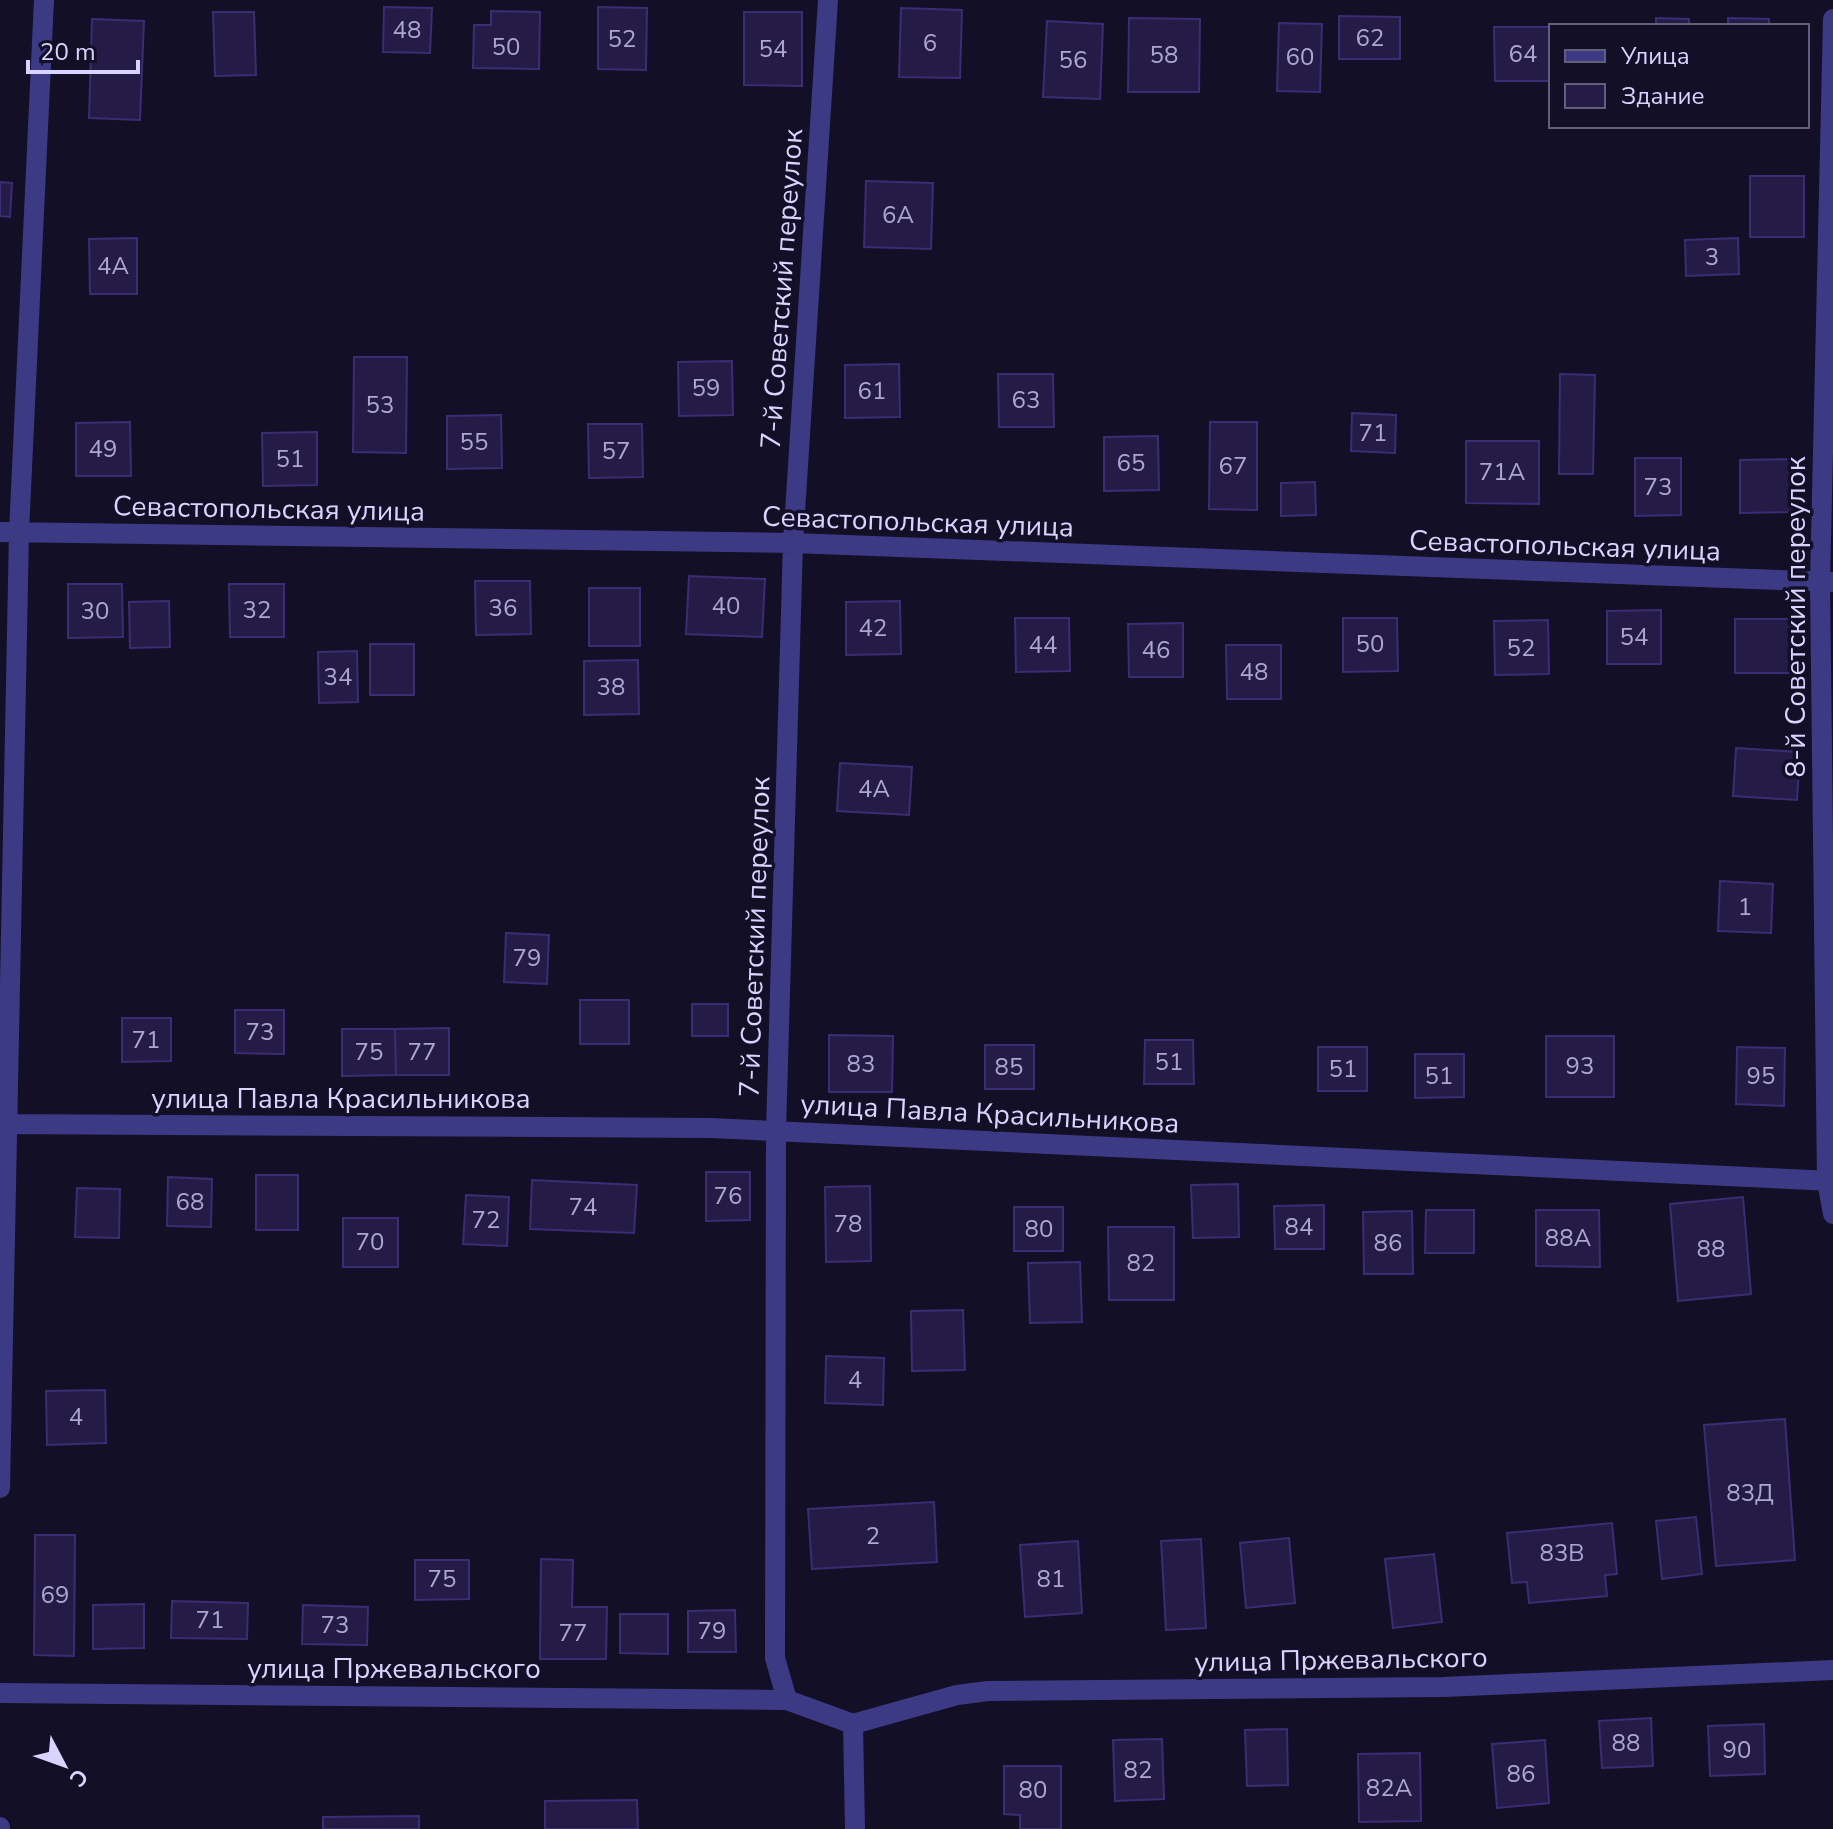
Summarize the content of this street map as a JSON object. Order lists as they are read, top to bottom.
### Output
{
  "streets": {
    "street": [
      "7-й Советский переулок",
      "Севастопольская улица",
      "8-й Советский переулок",
      "улица Павла Красильникова",
      "улица Пржевальского"
    ]
  },
  "crossings": [
    ["7-й Советский переулок", "Севастопольская улица"],
    ["7-й Советский переулок", "улица Павла Красильникова"],
    ["7-й Советский переулок", "улица Пржевальского"],
    ["Севастопольская улица", "8-й Советский переулок"],
    ["8-й Советский переулок", "улица Павла Красильникова"]
  ],
  "house_numbers": [
    "48",
    "62",
    "52",
    "6",
    "50",
    "54",
    "64",
    "58",
    "60",
    "56",
    "6А",
    "3",
    "4А",
    "59",
    "61",
    "63",
    "53",
    "71",
    "55",
    "49",
    "57",
    "51",
    "65",
    "67",
    "71А",
    "73",
    "40",
    "36",
    "32",
    "30",
    "42",
    "54",
    "50",
    "44",
    "52",
    "46",
    "48",
    "34",
    "38",
    "4А",
    "1",
    "79",
    "73",
    "71",
    "75",
    "77",
    "51",
    "83",
    "93",
    "85",
    "51",
    "51",
    "95",
    "76",
    "68",
    "74",
    "72",
    "78",
    "84",
    "80",
    "88А",
    "70",
    "86",
    "88",
    "82",
    "4",
    "4",
    "83Д",
    "2",
    "83В",
    "75",
    "81",
    "69",
    "71",
    "73",
    "79",
    "77",
    "88",
    "90",
    "82",
    "86",
    "82А",
    "80"
  ],
  "legend": ["Улица", "Здание"],
  "scale_bar": "20 m",
  "north": "bottom right"
}
